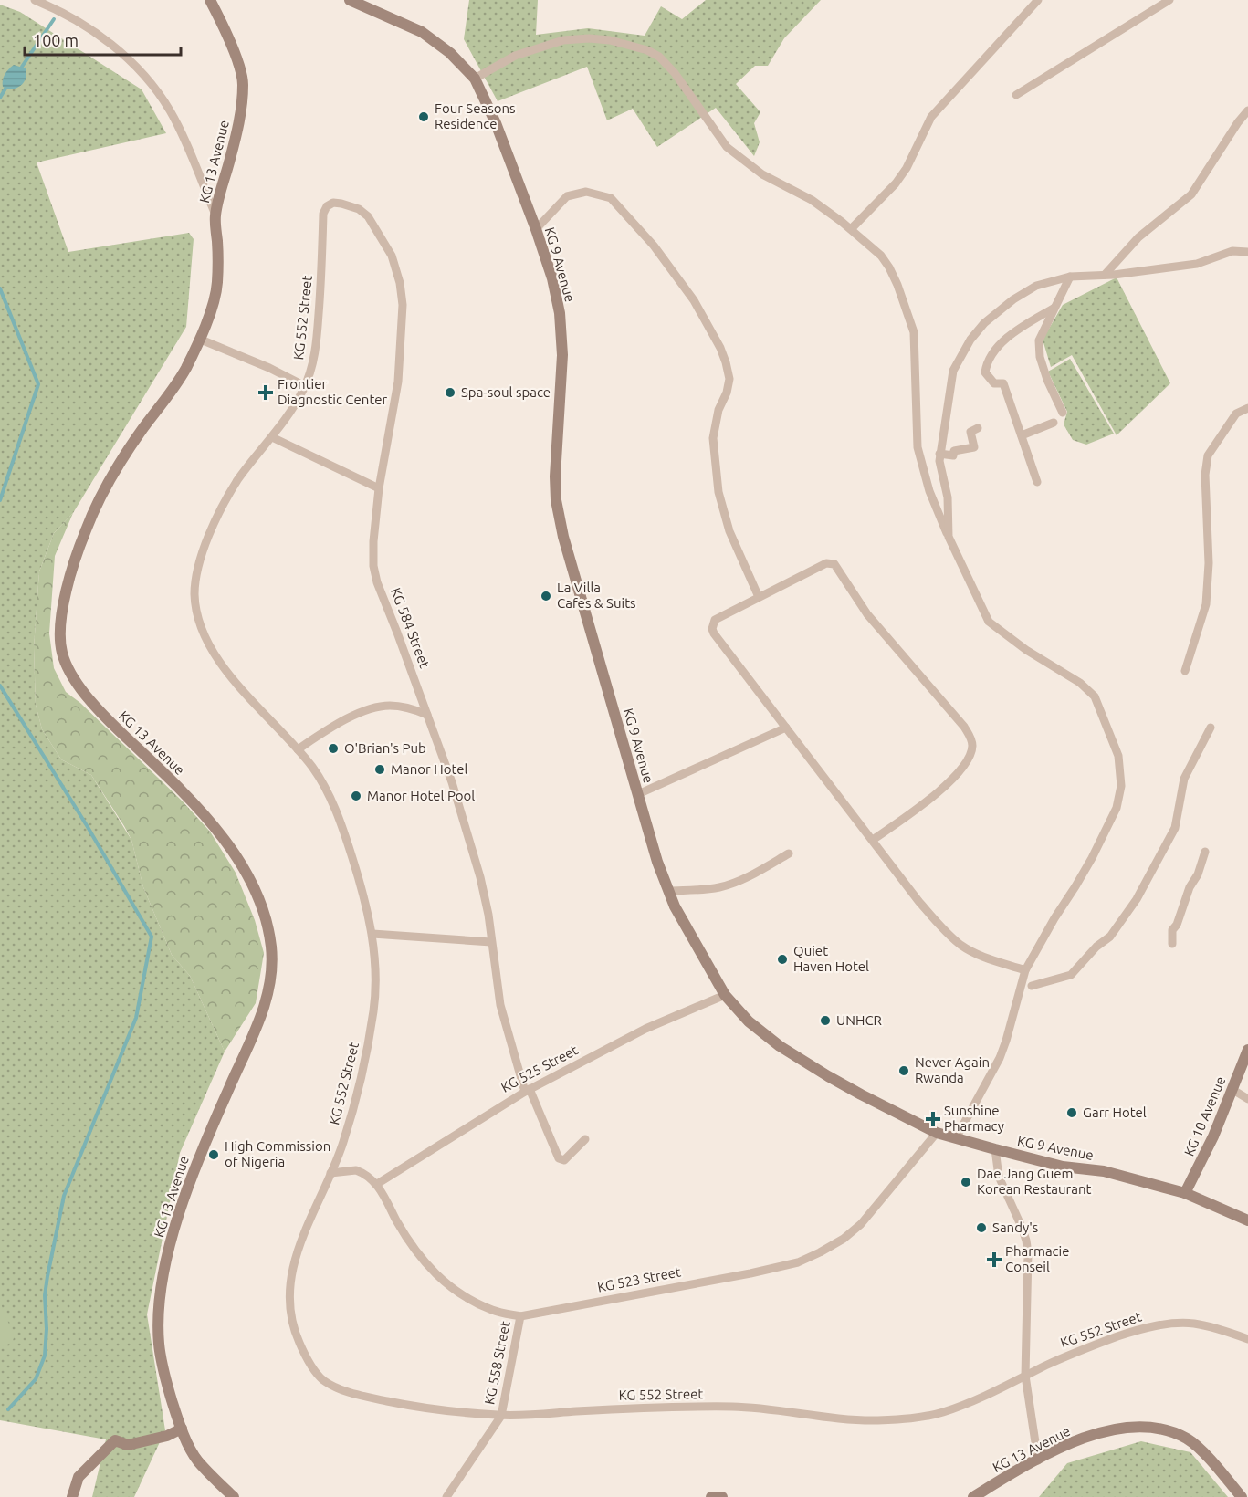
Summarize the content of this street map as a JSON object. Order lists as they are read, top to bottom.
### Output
{
  "streets": {
    "street": [
      "KG 13 Avenue",
      "KG 9 Avenue",
      "KG 552 Street",
      "KG 584 Street",
      "KG 525 Street",
      "KG 10 Avenue",
      "KG 523 Street",
      "KG 558 Street"
    ]
  },
  "crossings": [
    ["KG 9 Avenue", "KG 525 Street"],
    ["KG 9 Avenue", "KG 10 Avenue"],
    ["KG 9 Avenue", "KG 523 Street"],
    ["KG 552 Street", "KG 584 Street"],
    ["KG 552 Street", "KG 523 Street"],
    ["KG 552 Street", "KG 558 Street"],
    ["KG 584 Street", "KG 525 Street"],
    ["KG 525 Street", "KG 523 Street"],
    ["KG 523 Street", "KG 558 Street"]
  ],
  "places": {
    "other": [
      "Four Seasons Residence",
      "Spa-soul space",
      "La Villa Cafes & Suits",
      "O'Brian's Pub",
      "Manor Hotel",
      "Manor Hotel Pool",
      "Quiet Haven Hotel",
      "UNHCR",
      "Never Again Rwanda",
      "Garr Hotel",
      "High Commission of Nigeria",
      "Dae Jang Guem Korean Restaurant",
      "Sandy's"
    ],
    "health": ["Frontier Diagnostic Center", "Sunshine Pharmacy", "Pharmacie Conseil"]
  },
  "scale_bar": "100 m"
}
